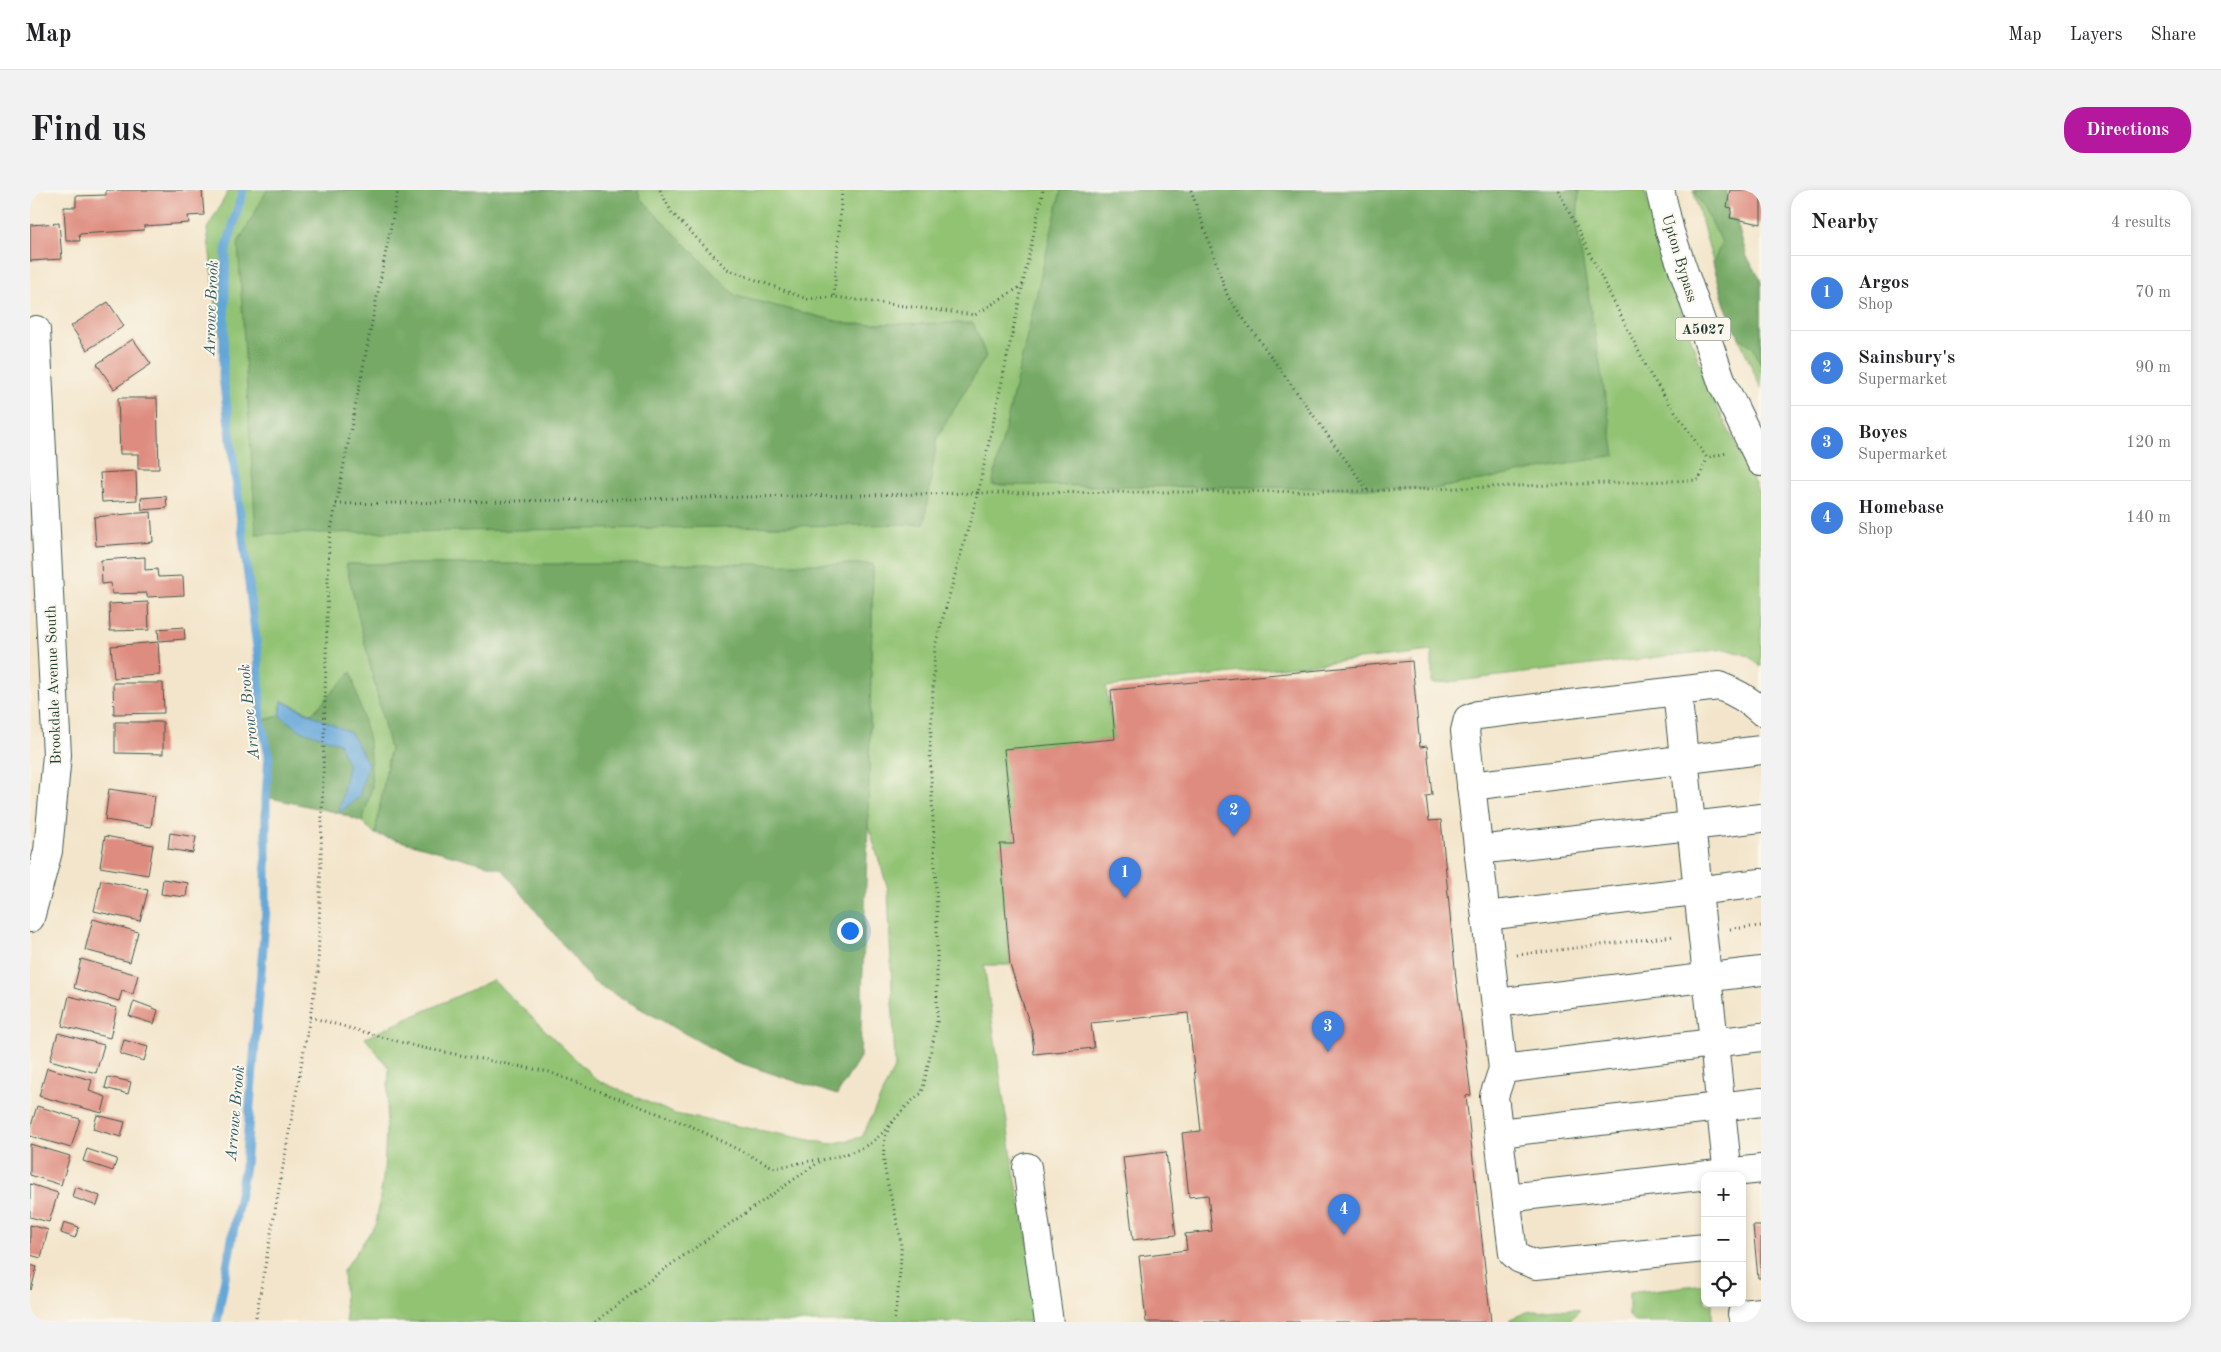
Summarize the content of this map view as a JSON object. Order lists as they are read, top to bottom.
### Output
{
  "streets": {
    "street": ["Upton Bypass", "A5027", "Brookdale Avenue South"]
  },
  "water": ["Arrowe Brook"],
  "page": {
    "header": "Map",
    "nav": ["Map", "Layers", "Share"],
    "buttons": "Directions",
    "title": "Find us",
    "heading": ["Nearby", "4 results"],
    "list": [
      {
        "mark": "1",
        "name": "Argos",
        "note": "Shop",
        "value": "70 m"
      },
      {
        "mark": "2",
        "name": "Sainsbury's",
        "note": "Supermarket",
        "value": "90 m"
      },
      {
        "mark": "3",
        "name": "Boyes",
        "note": "Supermarket",
        "value": "120 m"
      },
      {
        "mark": "4",
        "name": "Homebase",
        "note": "Shop",
        "value": "140 m"
      }
    ],
    "pins": [
      "2",
      "1",
      "3",
      "4"
    ],
    "map_buttons": ["+", "−"]
  }
}
